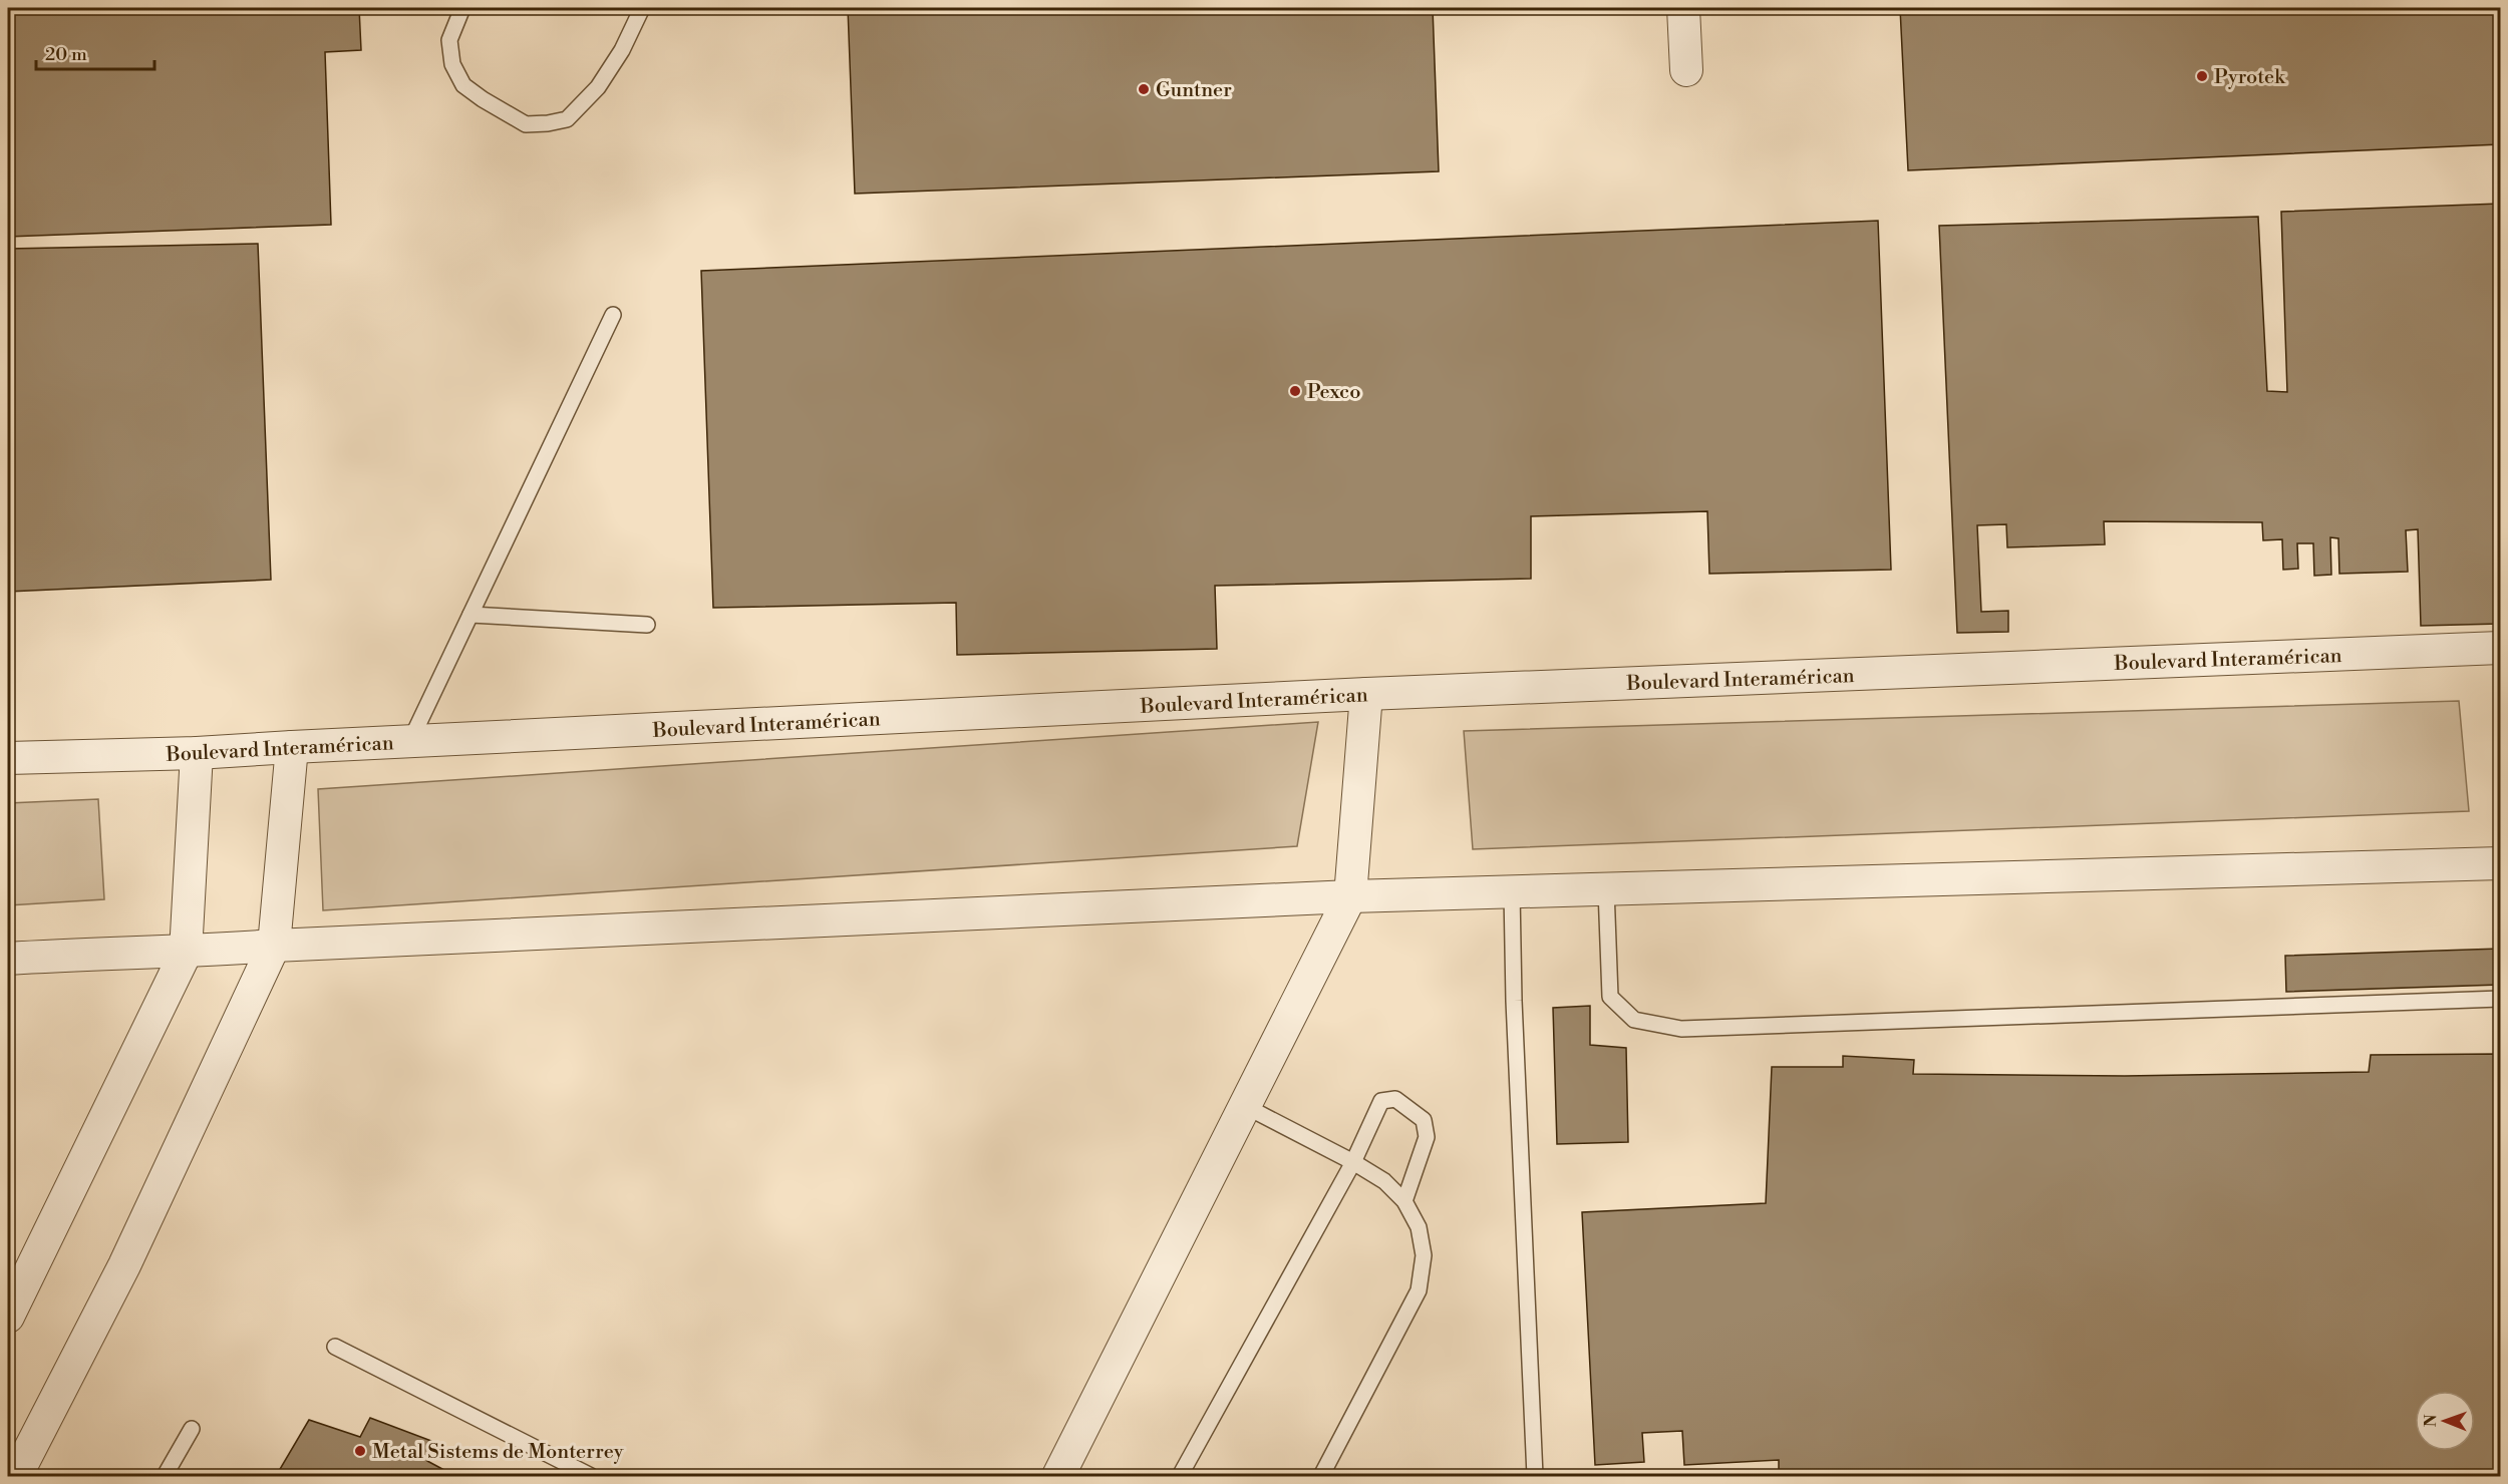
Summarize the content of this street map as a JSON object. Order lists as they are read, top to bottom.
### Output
{
  "streets": {
    "street": ["Boulevard Interamérican"]
  },
  "places": [
    "Pyrotek",
    "Guntner",
    "Pexco",
    "Metal Sistems de Monterrey"
  ],
  "scale_bar": "20 m",
  "north": "left"
}
